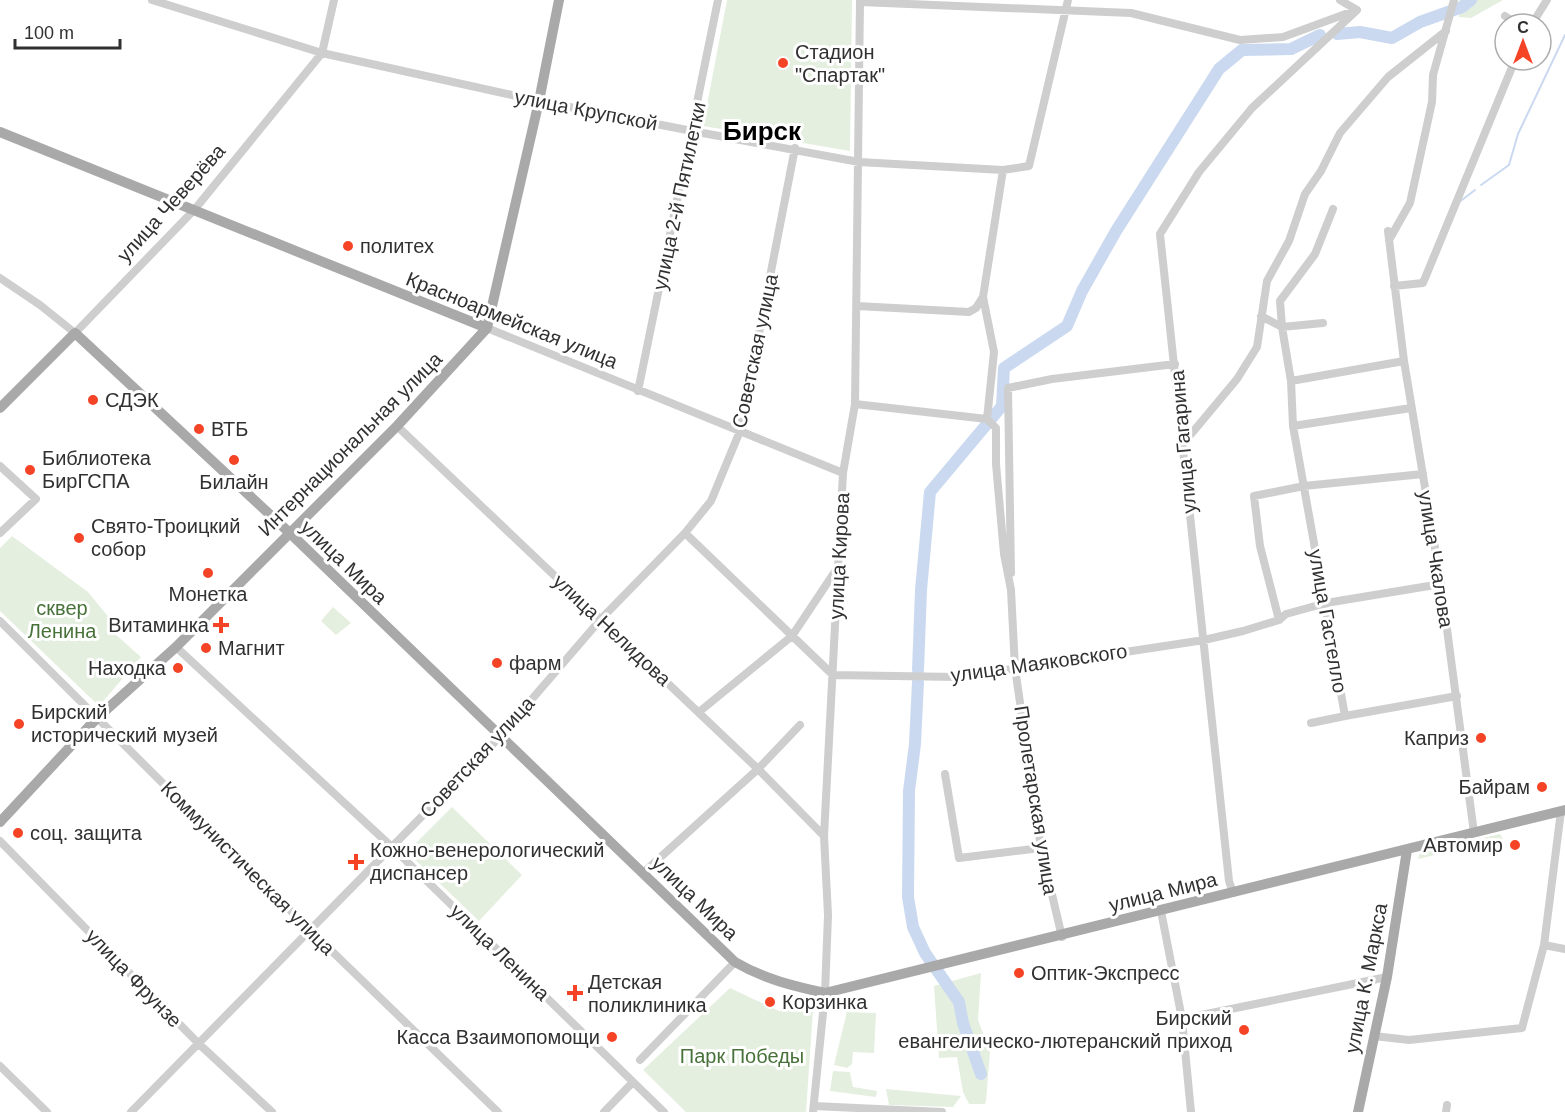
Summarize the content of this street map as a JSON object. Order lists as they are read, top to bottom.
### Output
{
  "streets": {
    "main road": [
      "улица Чеверёва",
      "Красноармейская улица",
      "Интернациональная улица",
      "улица Мира",
      "улица К. Маркса"
    ],
    "street": [
      "улица Крупской",
      "улица 2-й Пятилетки",
      "Советская улица",
      "улица Гагарина",
      "улица Кирова",
      "улица Чкалова",
      "улица Гастелло",
      "улица Нелидова",
      "улица Маяковского",
      "Пролетарская улица",
      "Коммунистическая улица",
      "улица Ленина",
      "улица Фрунзе"
    ]
  },
  "crossings": [
    ["улица Крупской", "улица 2-й Пятилетки"],
    ["улица Крупской", "улица Чеверёва"],
    ["улица Крупской", "Советская улица"],
    ["улица Крупской", "улица Кирова"],
    ["улица 2-й Пятилетки", "Красноармейская улица"],
    ["улица Чеверёва", "Красноармейская улица"],
    ["улица Чеверёва", "улица Мира"],
    ["Красноармейская улица", "Советская улица"],
    ["Красноармейская улица", "Интернациональная улица"],
    ["Красноармейская улица", "улица Кирова"],
    ["Советская улица", "улица Мира"],
    ["Советская улица", "улица Нелидова"],
    ["Советская улица", "Коммунистическая улица"],
    ["Советская улица", "улица Ленина"],
    ["Советская улица", "улица Фрунзе"],
    ["улица Гагарина", "улица Мира"],
    ["улица Гагарина", "улица Маяковского"],
    ["улица Гагарина", "Пролетарская улица"],
    ["Интернациональная улица", "улица Мира"],
    ["Интернациональная улица", "улица Нелидова"],
    ["Интернациональная улица", "Коммунистическая улица"],
    ["Интернациональная улица", "улица Ленина"],
    ["улица Кирова", "улица Мира"],
    ["улица Кирова", "улица Нелидова"],
    ["улица Кирова", "улица Маяковского"],
    ["улица Чкалова", "улица Мира"],
    ["улица Чкалова", "улица Гастелло"],
    ["улица Чкалова", "улица Маяковского"],
    ["улица Мира", "Пролетарская улица"],
    ["улица Мира", "улица К. Маркса"],
    ["улица Гастелло", "улица Маяковского"],
    ["улица Маяковского", "Пролетарская улица"]
  ],
  "districts": ["Бирск"],
  "parks": ["сквер Ленина", "Парк Победы"],
  "places": {
    "other": [
      "Стадион \"Спартак\"",
      "политех",
      "СДЭК",
      "ВТБ",
      "Билайн",
      "Библиотека БирГСПА",
      "Свято-Троицкий собор",
      "Монетка",
      "Магнит",
      "фарм",
      "Находка",
      "Бирский исторический музей",
      "Каприз",
      "Байрам",
      "соц. защита",
      "Автомир",
      "Оптик-Экспресс",
      "Корзинка",
      "Бирский евангелическо-лютеранский приход",
      "Касса Взаимопомощи"
    ],
    "health": ["Витаминка", "Кожно-венерологический диспансер", "Детская поликлиника"]
  },
  "scale_bar": "100 m",
  "north": "top"
}
